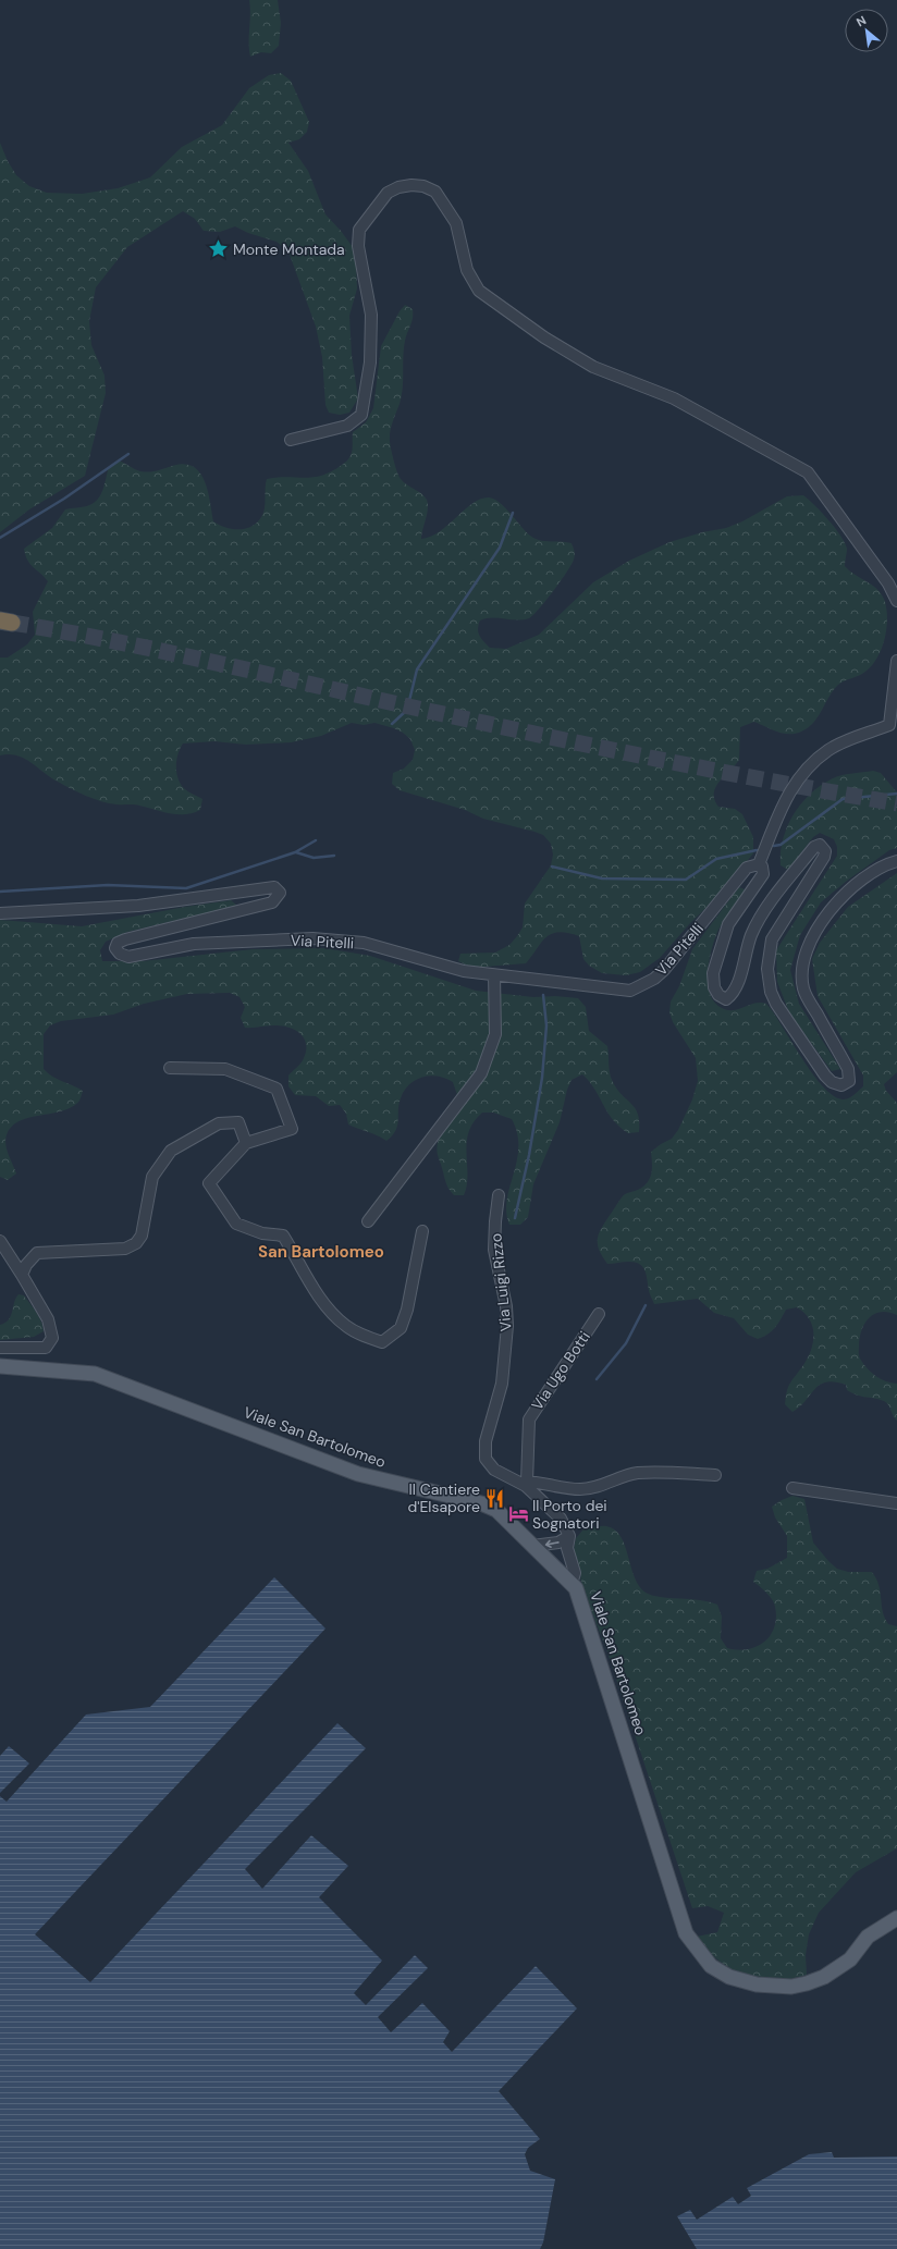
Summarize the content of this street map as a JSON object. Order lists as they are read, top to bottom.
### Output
{
  "streets": {
    "main road": ["Viale San Bartolomeo"],
    "street": ["Via Pitelli", "Via Luigi Rizzo", "Via Ugo Botti"]
  },
  "crossings": [
    ["Via Luigi Rizzo", "Via Ugo Botti"],
    ["Via Luigi Rizzo", "Viale San Bartolomeo"]
  ],
  "districts": ["San Bartolomeo"],
  "places": {
    "place": ["Monte Montada"],
    "restaurant": ["Il Cantiere d'Elsapore"],
    "hotel": ["Il Porto dei Sognatori"]
  },
  "north": "top left"
}
